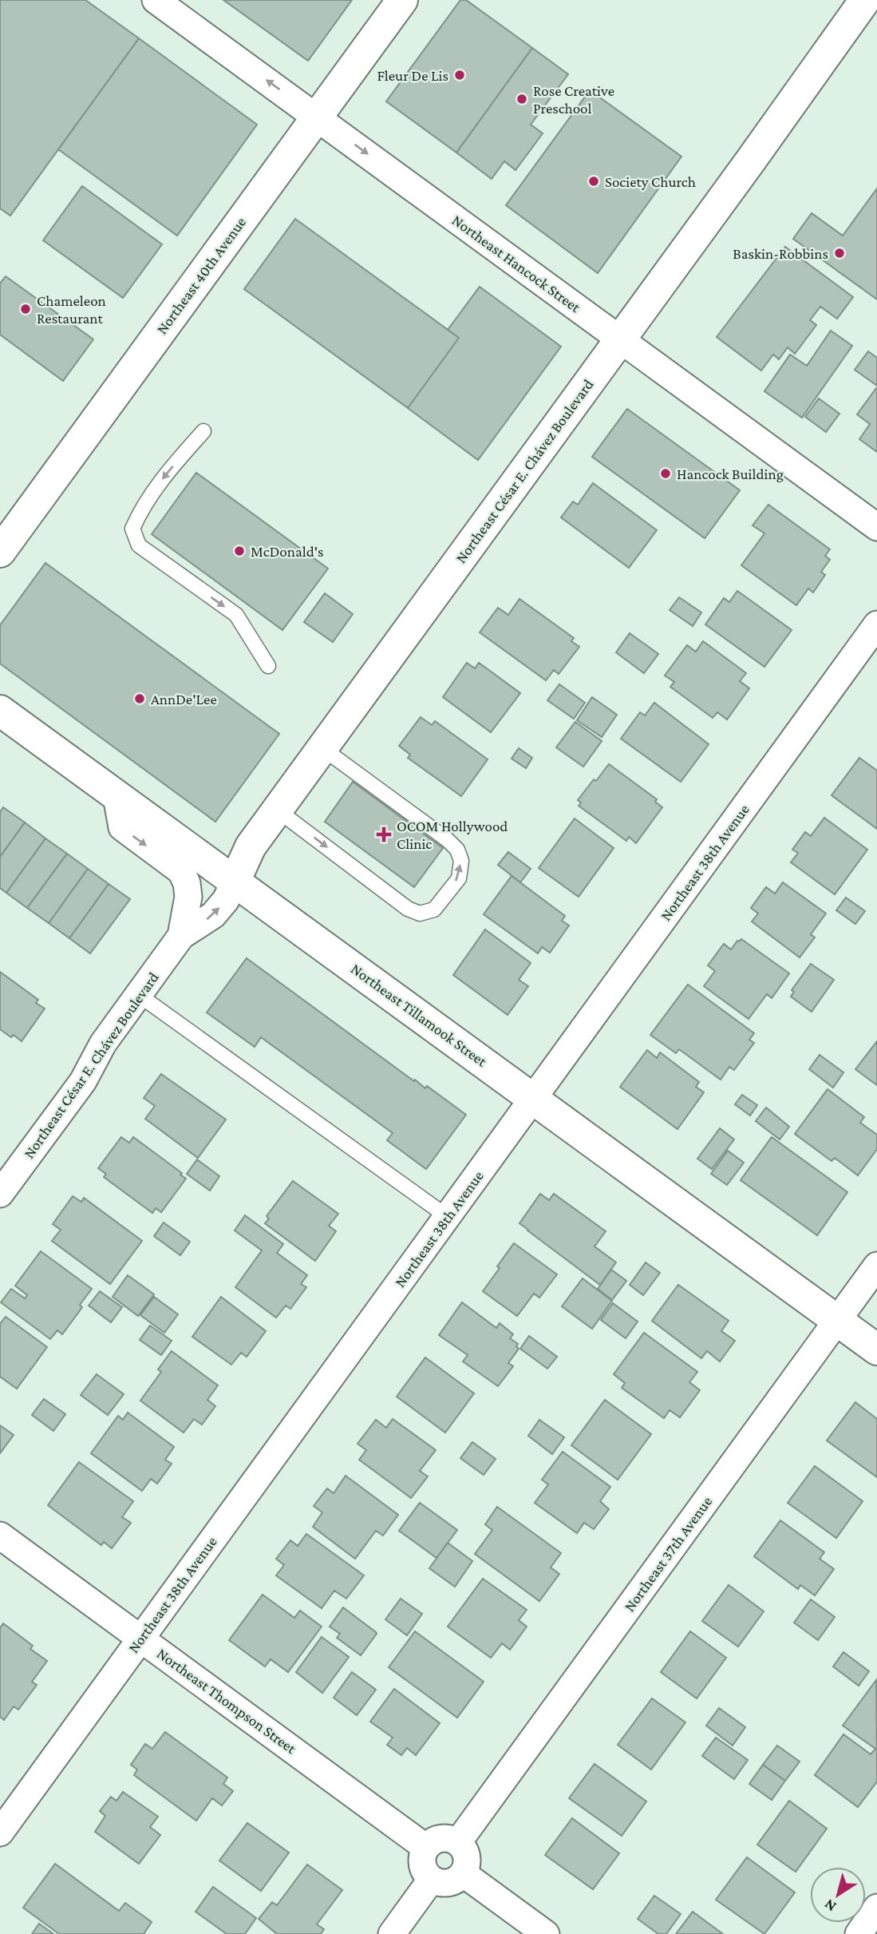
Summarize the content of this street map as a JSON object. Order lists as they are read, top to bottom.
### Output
{
  "streets": {
    "street": [
      "Northeast Hancock Street",
      "Northeast 40th Avenue",
      "Northeast César E. Chávez Boulevard",
      "Northeast 38th Avenue",
      "Northeast Tillamook Street",
      "Northeast 37th Avenue",
      "Northeast Thompson Street"
    ]
  },
  "crossings": [
    ["Northeast Hancock Street", "Northeast 40th Avenue"],
    ["Northeast Hancock Street", "Northeast César E. Chávez Boulevard"],
    ["Northeast César E. Chávez Boulevard", "Northeast Tillamook Street"],
    ["Northeast 38th Avenue", "Northeast Tillamook Street"],
    ["Northeast 38th Avenue", "Northeast Thompson Street"],
    ["Northeast Tillamook Street", "Northeast 37th Avenue"],
    ["Northeast 37th Avenue", "Northeast Thompson Street"]
  ],
  "places": {
    "other": [
      "Fleur De Lis",
      "Rose Creative Preschool",
      "Society Church",
      "Baskin-Robbins",
      "Chameleon Restaurant",
      "Hancock Building",
      "McDonald's",
      "AnnDe'Lee"
    ],
    "health": ["OCOM Hollywood Clinic"]
  },
  "north": "bottom left"
}
